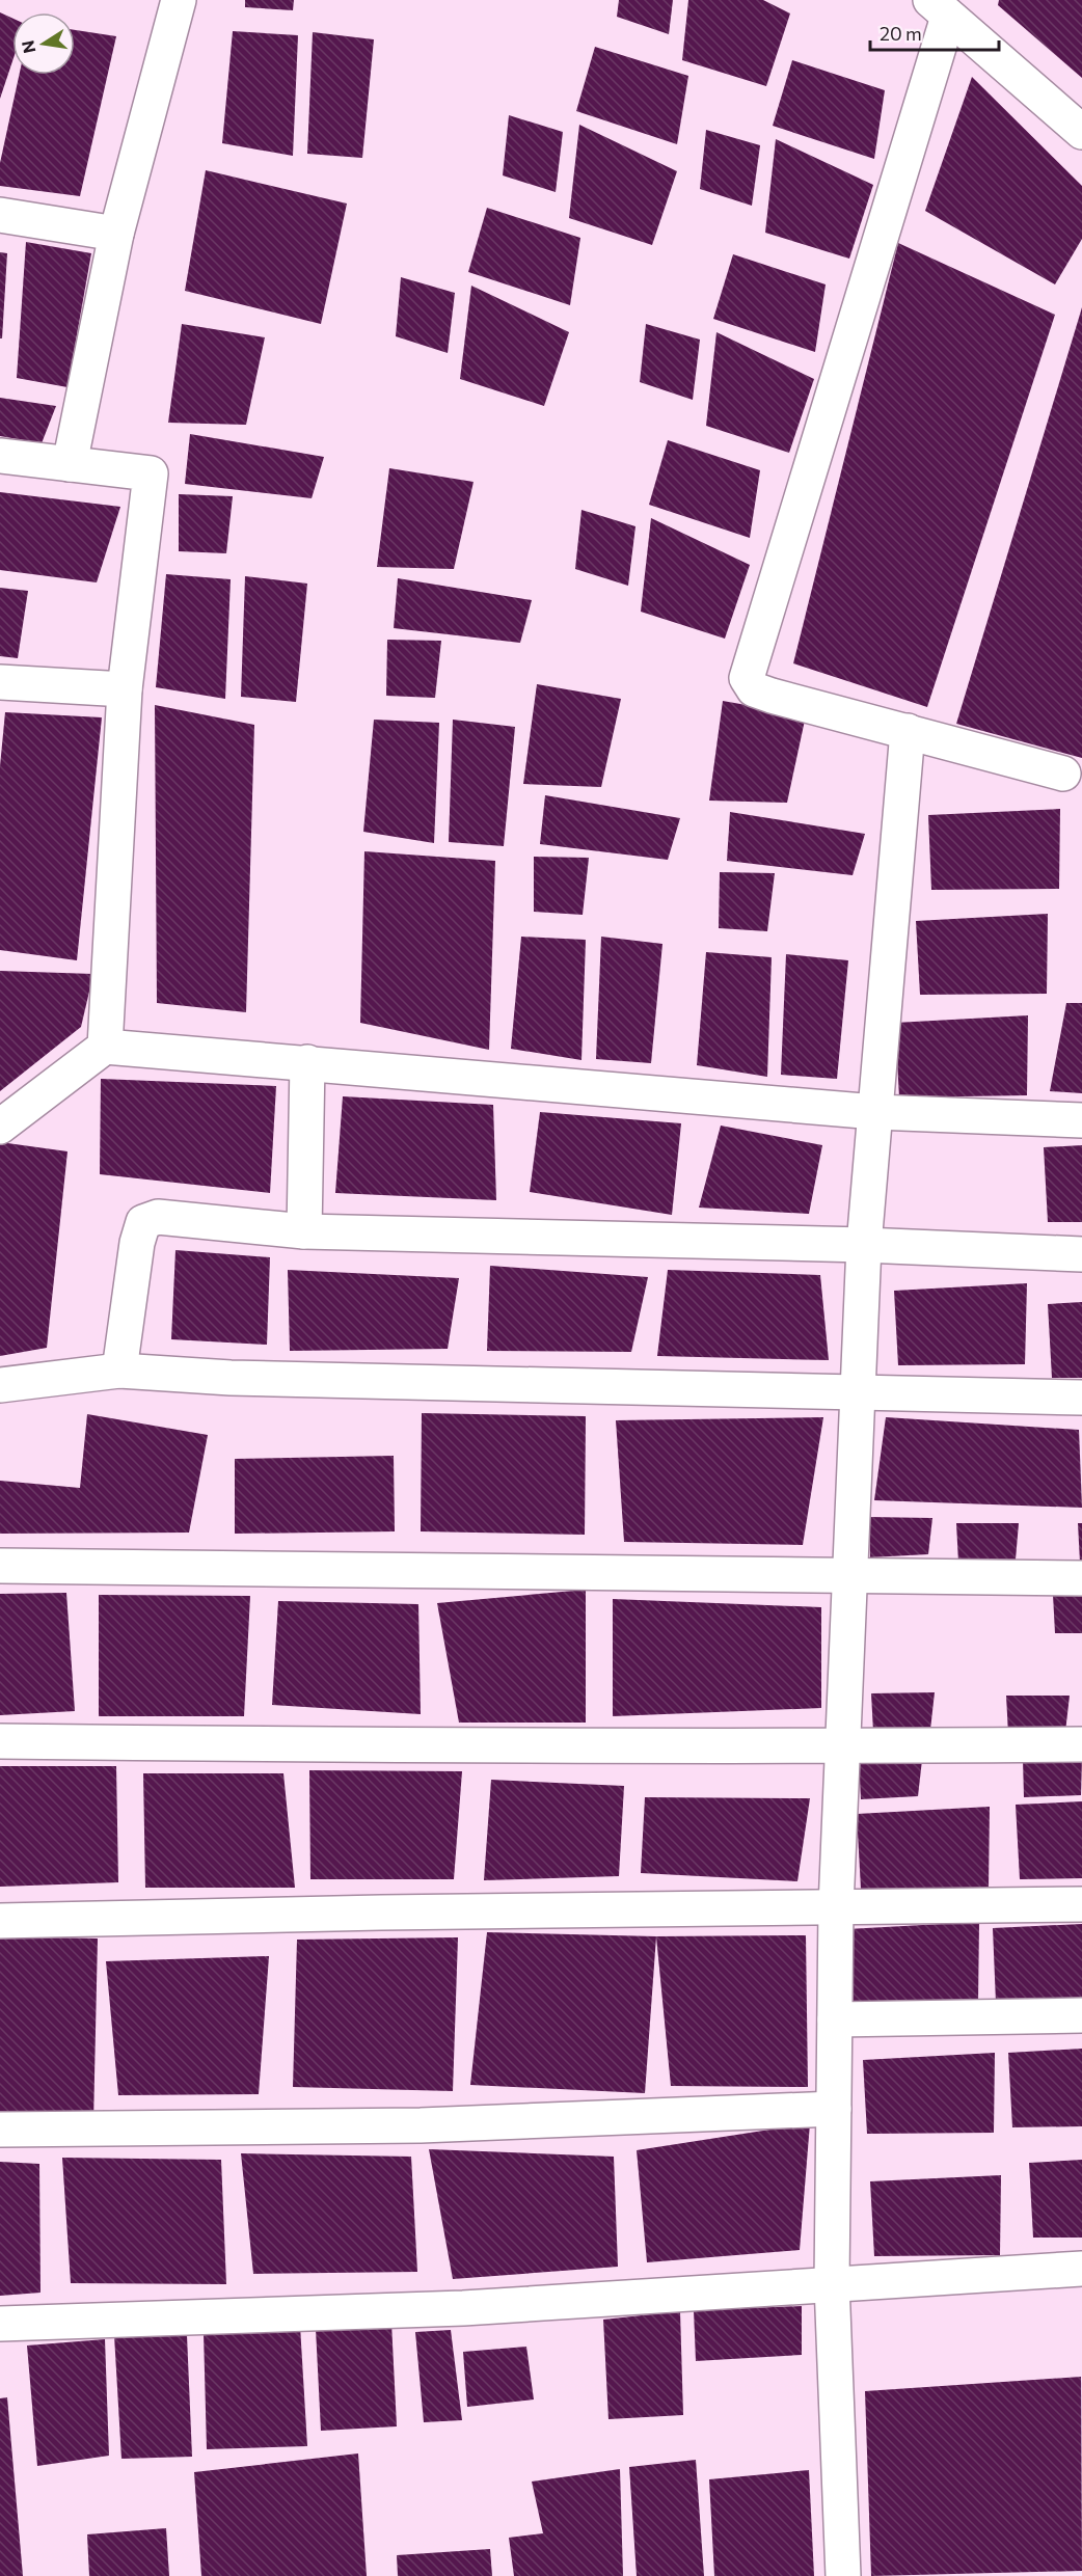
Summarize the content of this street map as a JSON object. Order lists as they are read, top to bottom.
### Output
{
  "scale_bar": "20 m",
  "north": "left"
}
